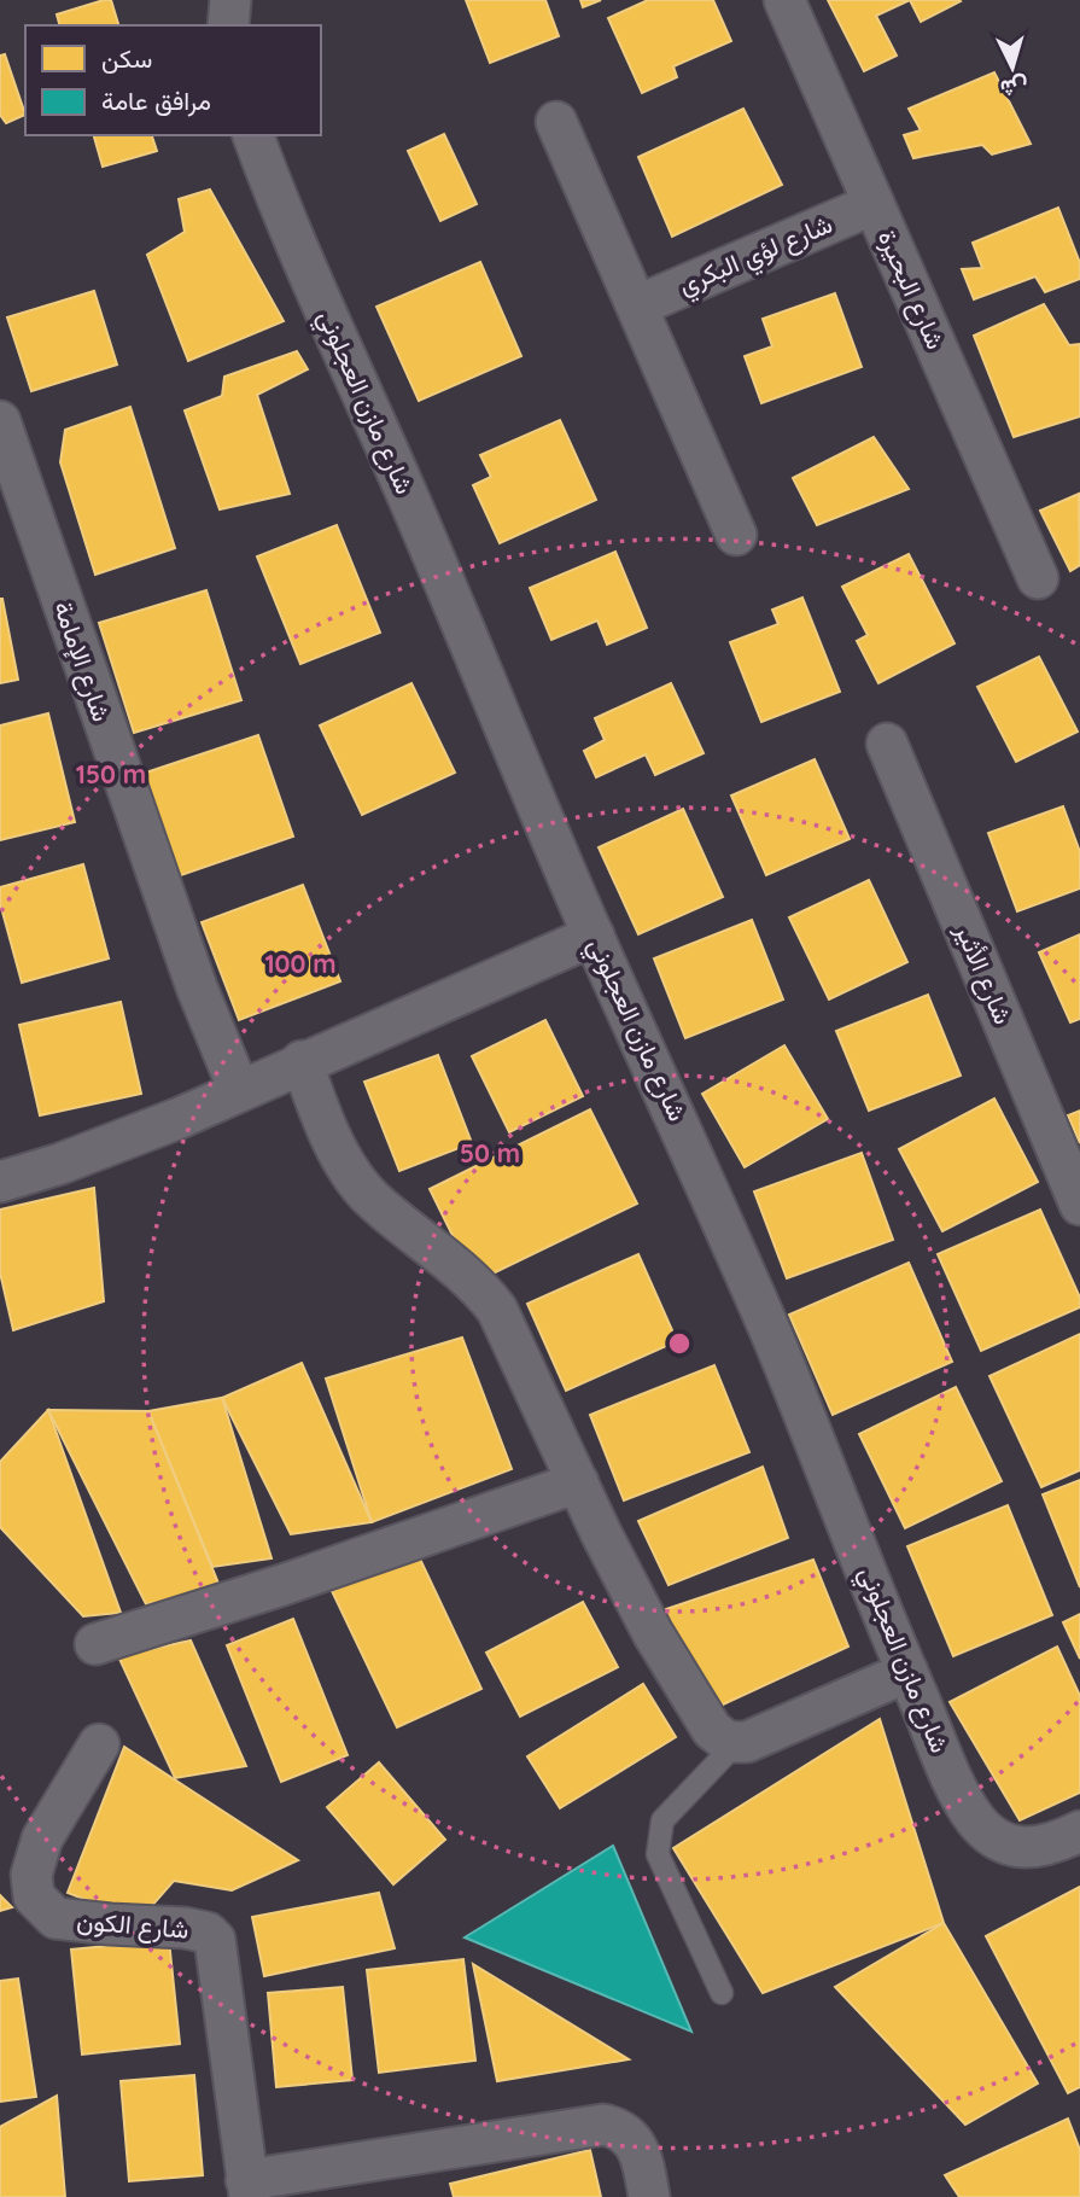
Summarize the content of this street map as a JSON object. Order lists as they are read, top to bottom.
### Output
{
  "streets": {
    "street": [
      "شارع لؤي البكري",
      "شارع البحيرة",
      "شارع مازن العجلوني",
      "شارع الإمامة",
      "شارع الأثير",
      "شارع الكون"
    ]
  },
  "crossings": [
    ["شارع لؤي البكري", "شارع البحيرة"]
  ],
  "legend": ["سكن", "مرافق عامة"],
  "north": "bottom",
  "rings": ["150 m", "100 m", "50 m"]
}
